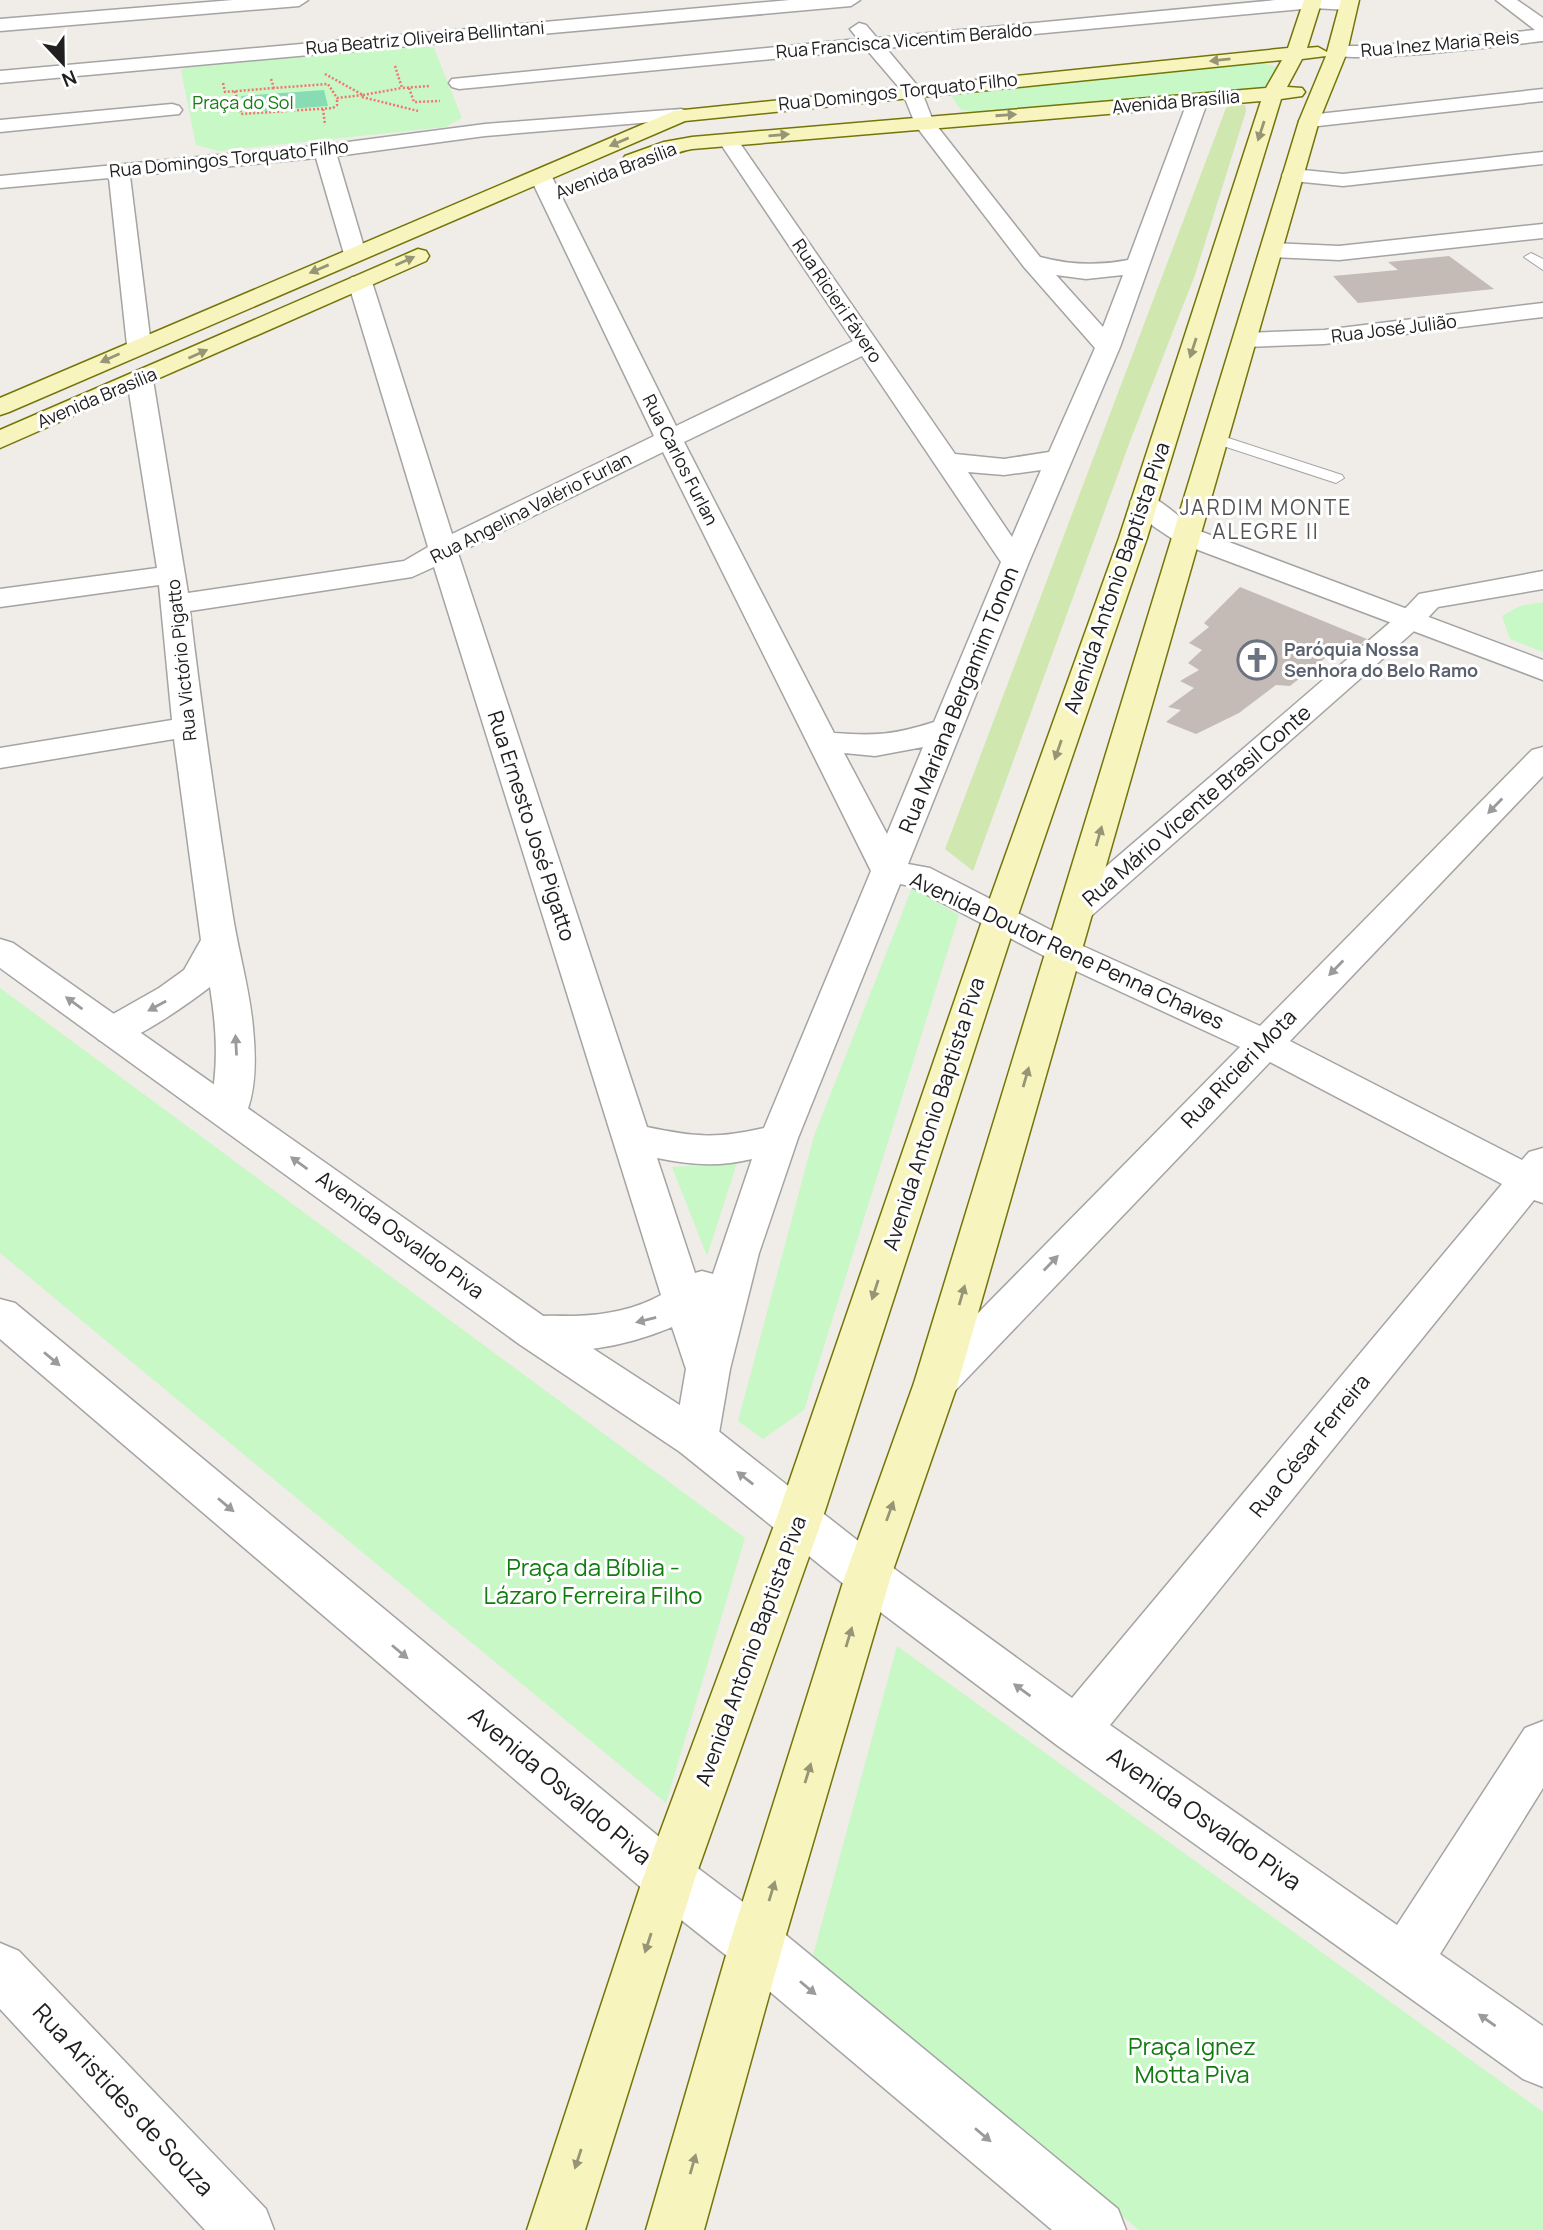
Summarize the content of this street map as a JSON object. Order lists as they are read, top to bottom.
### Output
{
  "streets": {
    "main road": ["Rua Domingos Torquato Filho", "Avenida Brasília", "Avenida Antonio Baptista Piva"],
    "street": [
      "Rua Beatriz Oliveira Bellintani",
      "Rua Francisca Vicentim Beraldo",
      "Rua Inez Maria Reis",
      "Rua Ricieri Fávero",
      "Rua José Julião",
      "Rua Carlos Furlan",
      "Rua Angelina Valério Furlan",
      "Rua Victório Pigatto",
      "Rua Mariana Bergamim Tonon",
      "Rua Mário Vicente Brasil Conte",
      "Rua Ernesto José Pigatto",
      "Avenida Doutor Rene Penna Chaves",
      "Rua Ricieri Mota",
      "Avenida Osvaldo Piva",
      "Rua César Ferreira",
      "Rua Aristides de Souza"
    ]
  },
  "crossings": [
    ["Rua Francisca Vicentim Beraldo", "Avenida Antonio Baptista Piva"],
    ["Rua Inez Maria Reis", "Rua Domingos Torquato Filho"],
    ["Rua Domingos Torquato Filho", "Avenida Brasília"],
    ["Rua Domingos Torquato Filho", "Avenida Antonio Baptista Piva"],
    ["Rua Domingos Torquato Filho", "Rua Ernesto José Pigatto"],
    ["Avenida Brasília", "Rua Ricieri Fávero"],
    ["Avenida Brasília", "Rua Carlos Furlan"],
    ["Avenida Brasília", "Avenida Antonio Baptista Piva"],
    ["Avenida Brasília", "Rua Victório Pigatto"],
    ["Avenida Brasília", "Rua Mariana Bergamim Tonon"],
    ["Avenida Brasília", "Rua Ernesto José Pigatto"],
    ["Rua Ricieri Fávero", "Rua Angelina Valério Furlan"],
    ["Rua Ricieri Fávero", "Rua Mariana Bergamim Tonon"],
    ["Rua Carlos Furlan", "Rua Angelina Valério Furlan"],
    ["Rua Carlos Furlan", "Rua Mariana Bergamim Tonon"],
    ["Rua Carlos Furlan", "Avenida Doutor Rene Penna Chaves"],
    ["Rua Angelina Valério Furlan", "Rua Victório Pigatto"],
    ["Rua Angelina Valério Furlan", "Rua Ernesto José Pigatto"],
    ["Avenida Antonio Baptista Piva", "Avenida Doutor Rene Penna Chaves"],
    ["Avenida Antonio Baptista Piva", "Avenida Osvaldo Piva"],
    ["Rua Victório Pigatto", "Avenida Osvaldo Piva"],
    ["Rua Mariana Bergamim Tonon", "Rua Ernesto José Pigatto"],
    ["Rua Mariana Bergamim Tonon", "Avenida Doutor Rene Penna Chaves"],
    ["Rua Mariana Bergamim Tonon", "Avenida Osvaldo Piva"],
    ["Avenida Doutor Rene Penna Chaves", "Rua Ricieri Mota"],
    ["Avenida Doutor Rene Penna Chaves", "Rua César Ferreira"],
    ["Avenida Osvaldo Piva", "Rua César Ferreira"]
  ],
  "districts": ["JARDIM MONTE ALEGRE II"],
  "parks": ["Praça do Sol", "Praça da Bíblia - Lázaro Ferreira Filho", "Praça Ignez Motta Piva"],
  "places": {
    "church": ["Paróquia Nossa Senhora do Belo Ramo"]
  },
  "north": "bottom"
}
